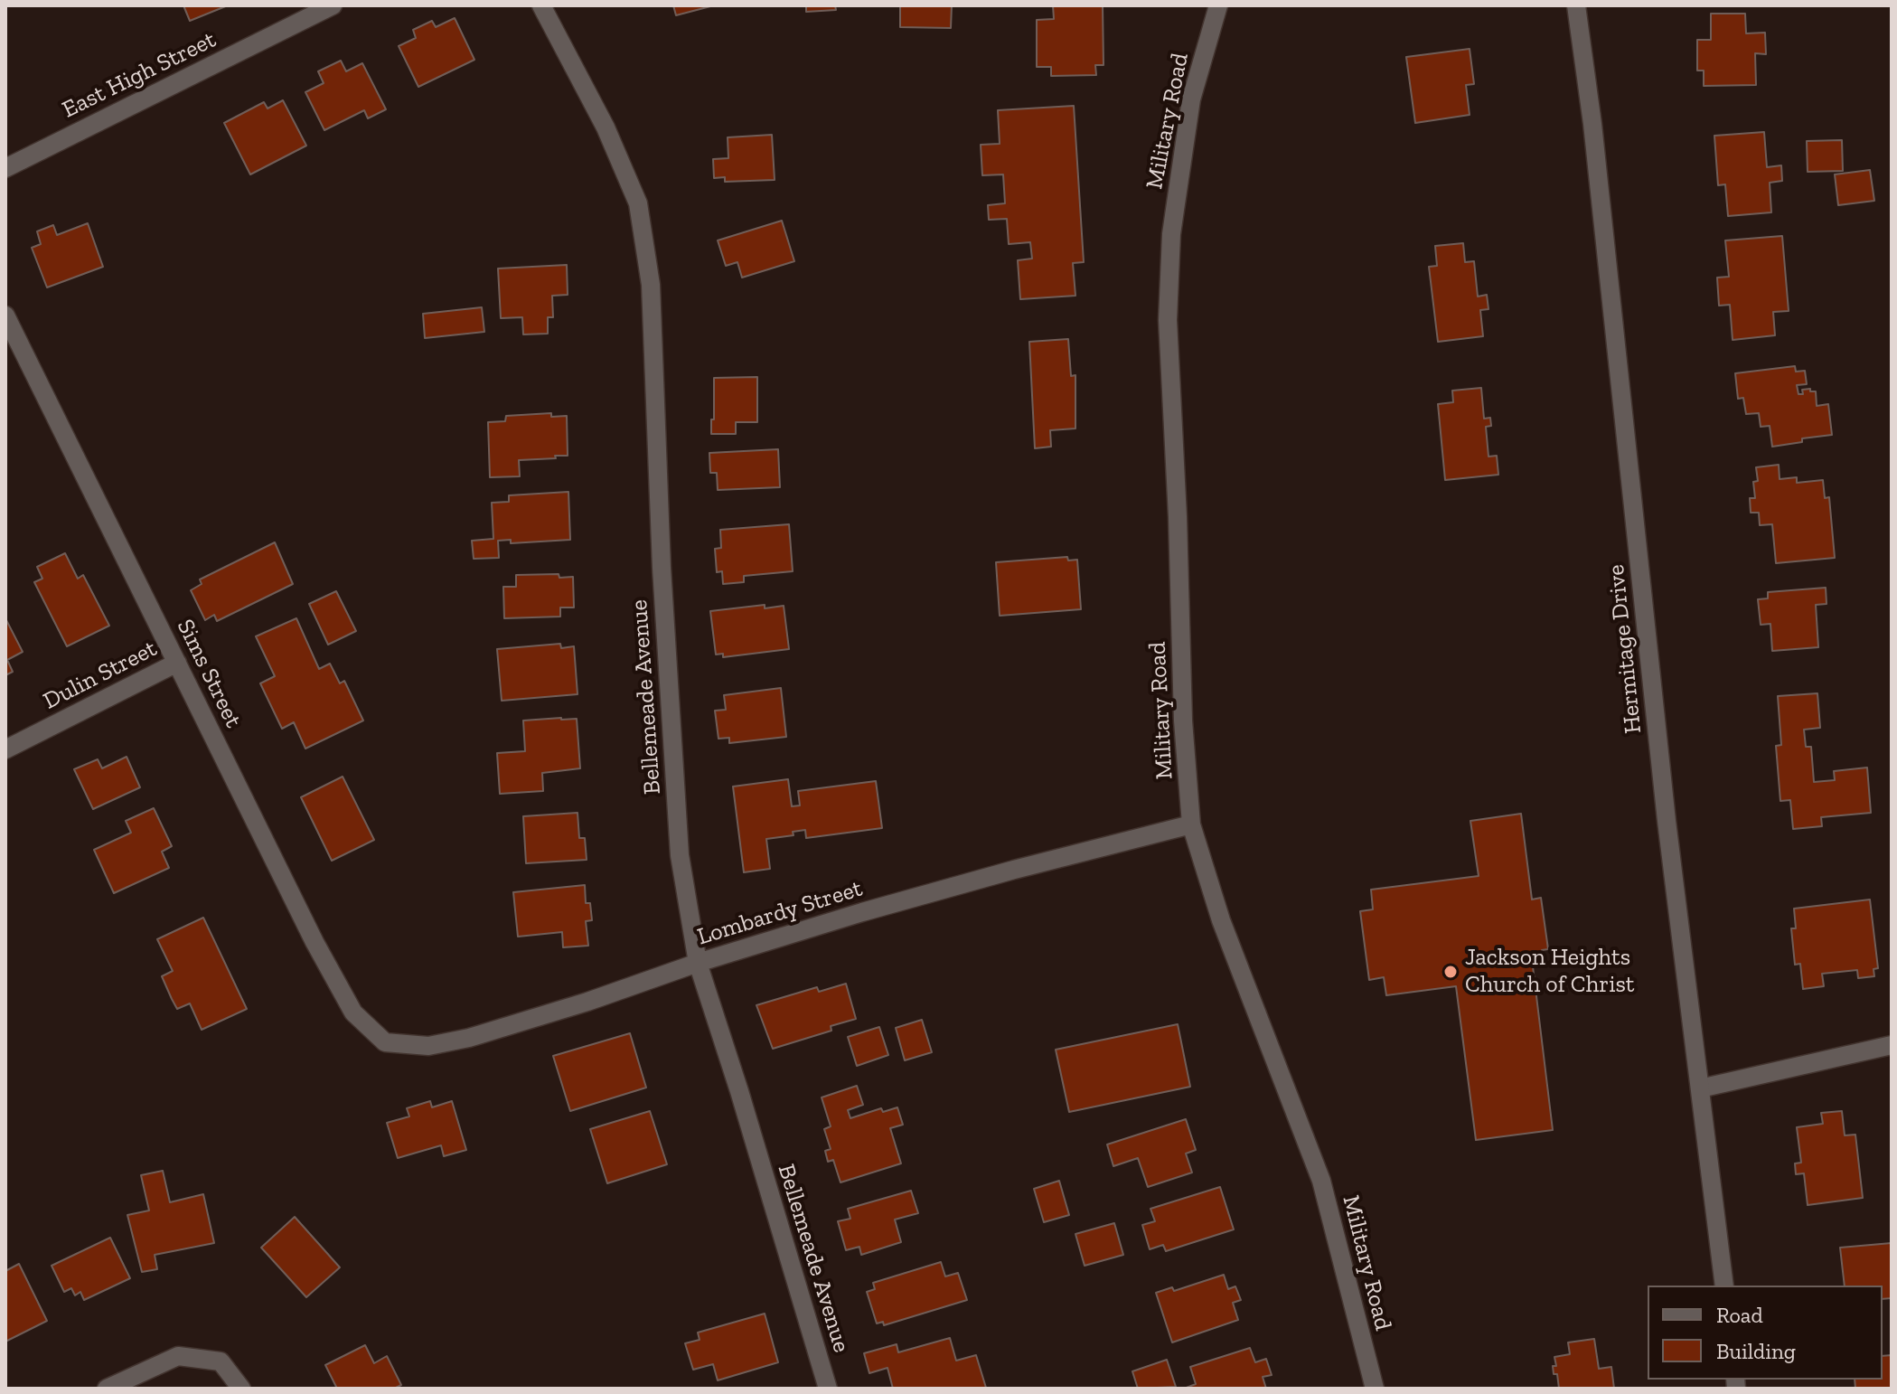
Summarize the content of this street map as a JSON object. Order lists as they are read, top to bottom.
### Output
{
  "streets": {
    "street": [
      "East High Street",
      "Military Road",
      "Hermitage Drive",
      "Sims Street",
      "Dulin Street",
      "Bellemeade Avenue",
      "Lombardy Street"
    ]
  },
  "crossings": [
    ["Military Road", "Lombardy Street"],
    ["Sims Street", "Dulin Street"],
    ["Sims Street", "Lombardy Street"],
    ["Bellemeade Avenue", "Lombardy Street"]
  ],
  "places": ["Jackson Heights Church of Christ"],
  "legend": ["Road", "Building"]
}
